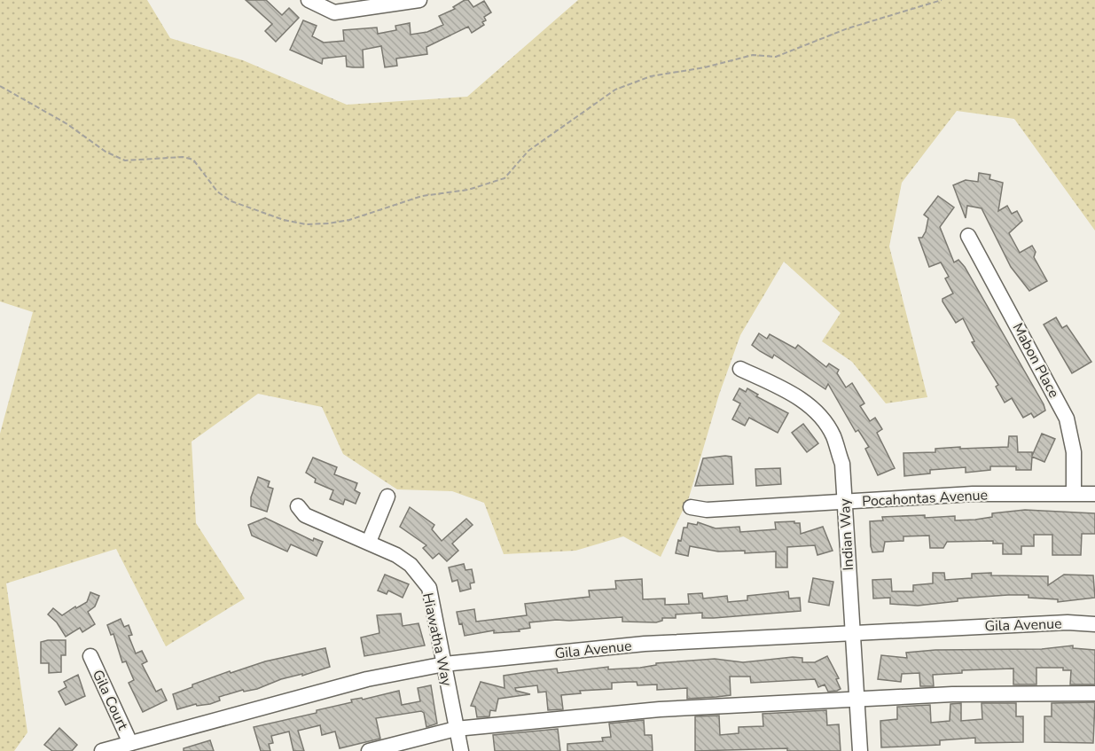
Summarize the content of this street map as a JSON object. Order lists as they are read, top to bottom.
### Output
{
  "streets": {
    "street": [
      "Mabon Place",
      "Pocahontas Avenue",
      "Indian Way",
      "Gila Avenue",
      "Hiawatha Way",
      "Gila Court"
    ]
  },
  "crossings": [
    ["Mabon Place", "Pocahontas Avenue"],
    ["Pocahontas Avenue", "Indian Way"],
    ["Indian Way", "Gila Avenue"],
    ["Gila Avenue", "Hiawatha Way"],
    ["Gila Avenue", "Gila Court"]
  ]
}
